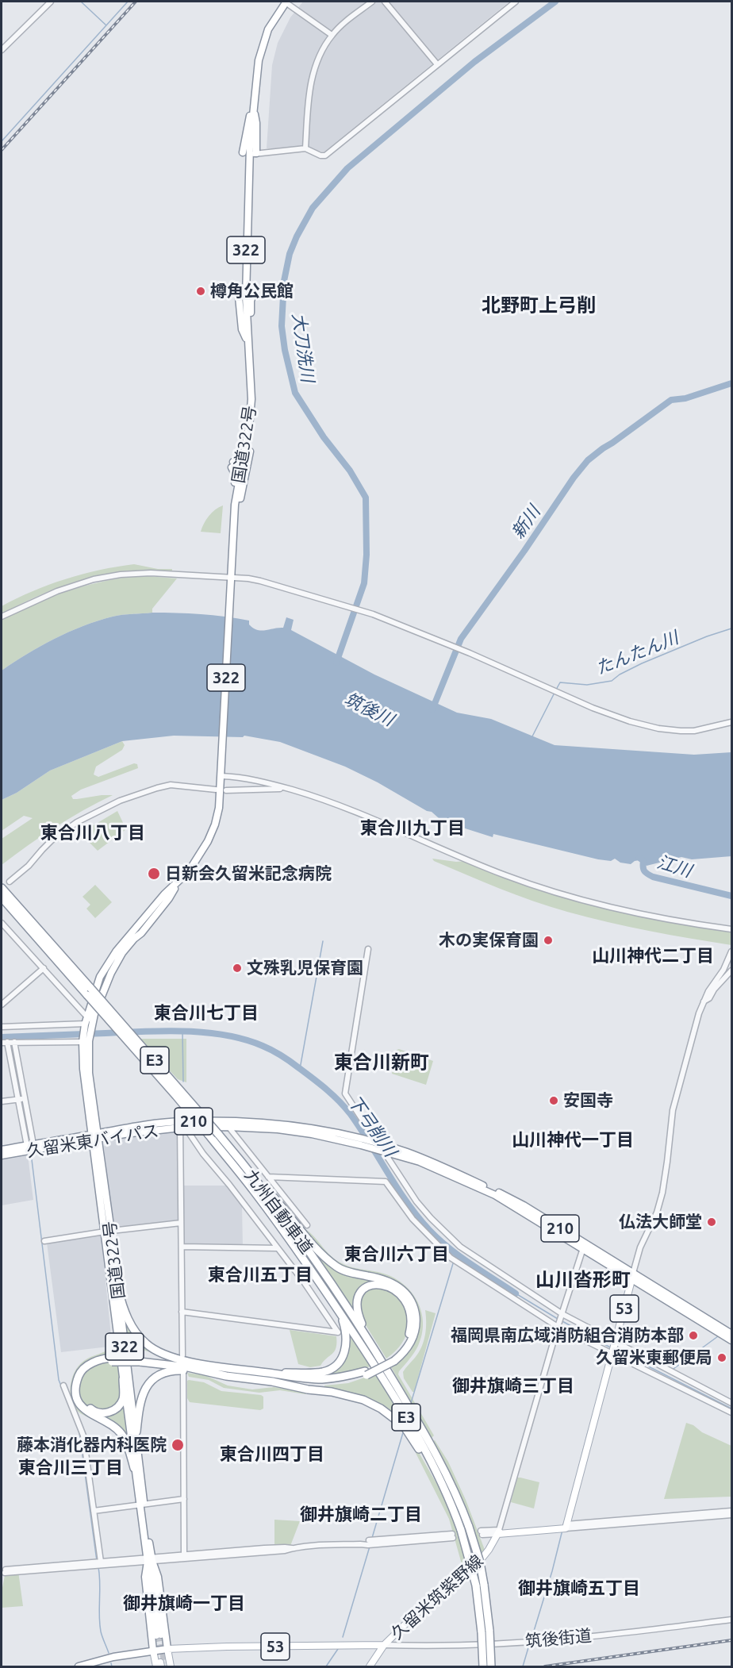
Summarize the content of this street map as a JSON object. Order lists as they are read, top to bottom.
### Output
{
  "streets": {
    "highway": [
      "322",
      "国道322号",
      "E3",
      "210",
      "久留米東バイパス",
      "九州自動車道"
    ],
    "main road": ["53", "久留米筑紫野線"],
    "street": ["筑後街道"]
  },
  "crossings": [
    ["国道322号", "久留米東バイパス"],
    ["国道322号", "久留米筑紫野線"],
    ["久留米東バイパス", "53"],
    ["久留米筑紫野線", "筑後街道"]
  ],
  "districts": [
    "北野町上弓削",
    "東合川九丁目",
    "東合川八丁目",
    "山川神代二丁目",
    "東合川七丁目",
    "東合川新町",
    "山川神代一丁目",
    "東合川六丁目",
    "東合川五丁目",
    "山川沓形町",
    "御井旗崎三丁目",
    "東合川四丁目",
    "東合川三丁目",
    "御井旗崎二丁目",
    "御井旗崎五丁目",
    "御井旗崎一丁目"
  ],
  "water": [
    "大刀洗川",
    "新川",
    "たんたん川",
    "筑後川",
    "江川",
    "下弓削川"
  ],
  "places": [
    "樽角公民館",
    "日新会久留米記念病院",
    "木の実保育園",
    "文殊乳児保育園",
    "安国寺",
    "仏法大師堂",
    "福岡県南広域消防組合消防本部",
    "久留米東郵便局",
    "藤本消化器内科医院"
  ]
}
